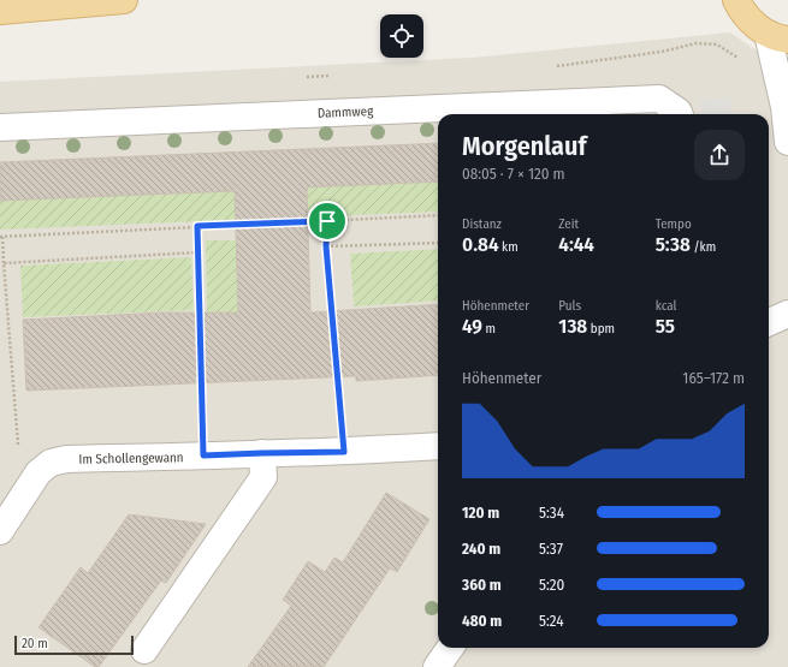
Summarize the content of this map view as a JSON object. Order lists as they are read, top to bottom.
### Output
{
  "streets": {
    "street": ["Dammweg", "Im Schollengewann"]
  },
  "scale_bar": "20 m",
  "page": {
    "heading": ["Morgenlauf", "08:05 · 7 × 120 m"],
    "stats": [
      ["Distanz", "0.84 km"],
      ["Zeit", "4:44"],
      ["Tempo", "5:38 /km"],
      ["Höhenmeter", "49 m"],
      ["Puls", "138 bpm"],
      ["kcal", "55"]
    ],
    "chart": ["Höhenmeter", "165–172 m"],
    "list": [
      {
        "name": "120 m",
        "note": "5:34"
      },
      {
        "name": "240 m",
        "note": "5:37"
      },
      {
        "name": "360 m",
        "note": "5:20"
      },
      {
        "name": "480 m",
        "note": "5:24"
      }
    ],
    "scale": "20 m"
  }
}
